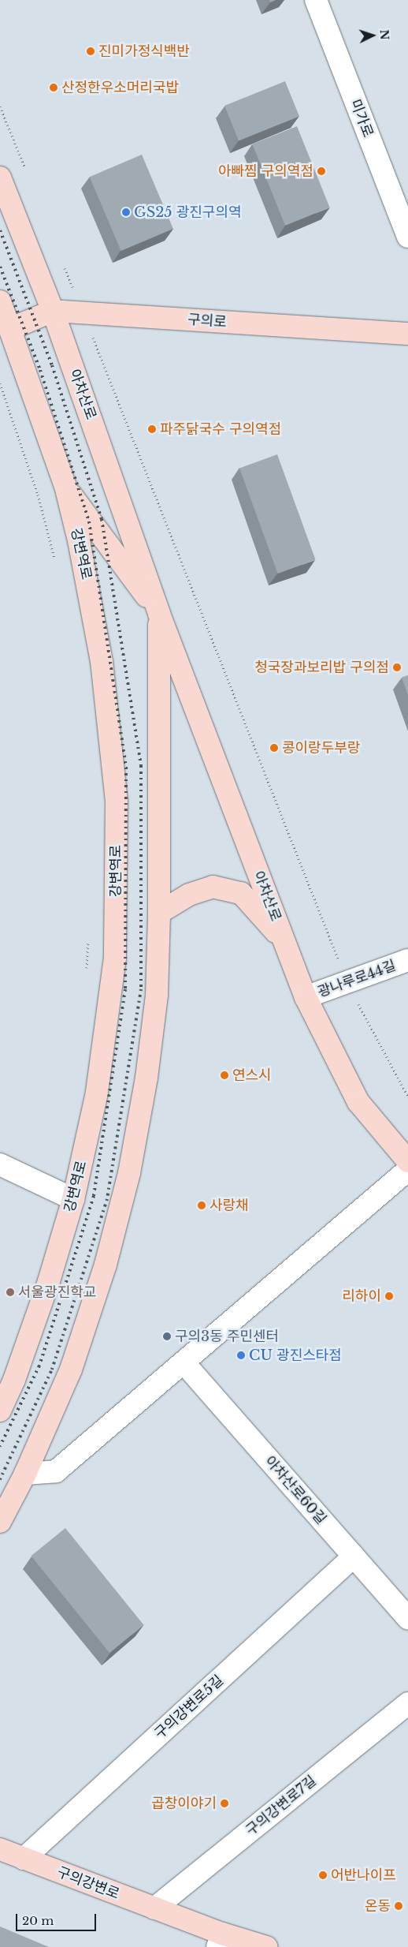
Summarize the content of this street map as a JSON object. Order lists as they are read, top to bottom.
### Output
{
  "streets": {
    "main road": [
      "구의로",
      "아차산로",
      "강변역로",
      "구의강변로"
    ],
    "street": [
      "미가로",
      "광나루로44길",
      "아차산로60길",
      "구의강변로5길",
      "구의강변로7길"
    ]
  },
  "crossings": [
    ["구의로", "아차산로"],
    ["구의로", "강변역로"],
    ["아차산로", "강변역로"],
    ["아차산로", "광나루로44길"],
    ["아차산로60길", "구의강변로5길"],
    ["구의강변로5길", "구의강변로"],
    ["구의강변로7길", "구의강변로"]
  ],
  "places": [
    "진미가정식백반",
    "산정한우소머리국밥",
    "아빠찜 구의역점",
    "GS25 광진구의역",
    "파주닭국수 구의역점",
    "청국장과보리밥 구의점",
    "콩이랑두부랑",
    "연스시",
    "사랑채",
    "서울광진학교",
    "리하이",
    "구의3동 주민센터",
    "CU 광진스타점",
    "곱창이야기",
    "어반나이프",
    "온동"
  ],
  "scale_bar": "20 m",
  "north": "right"
}
